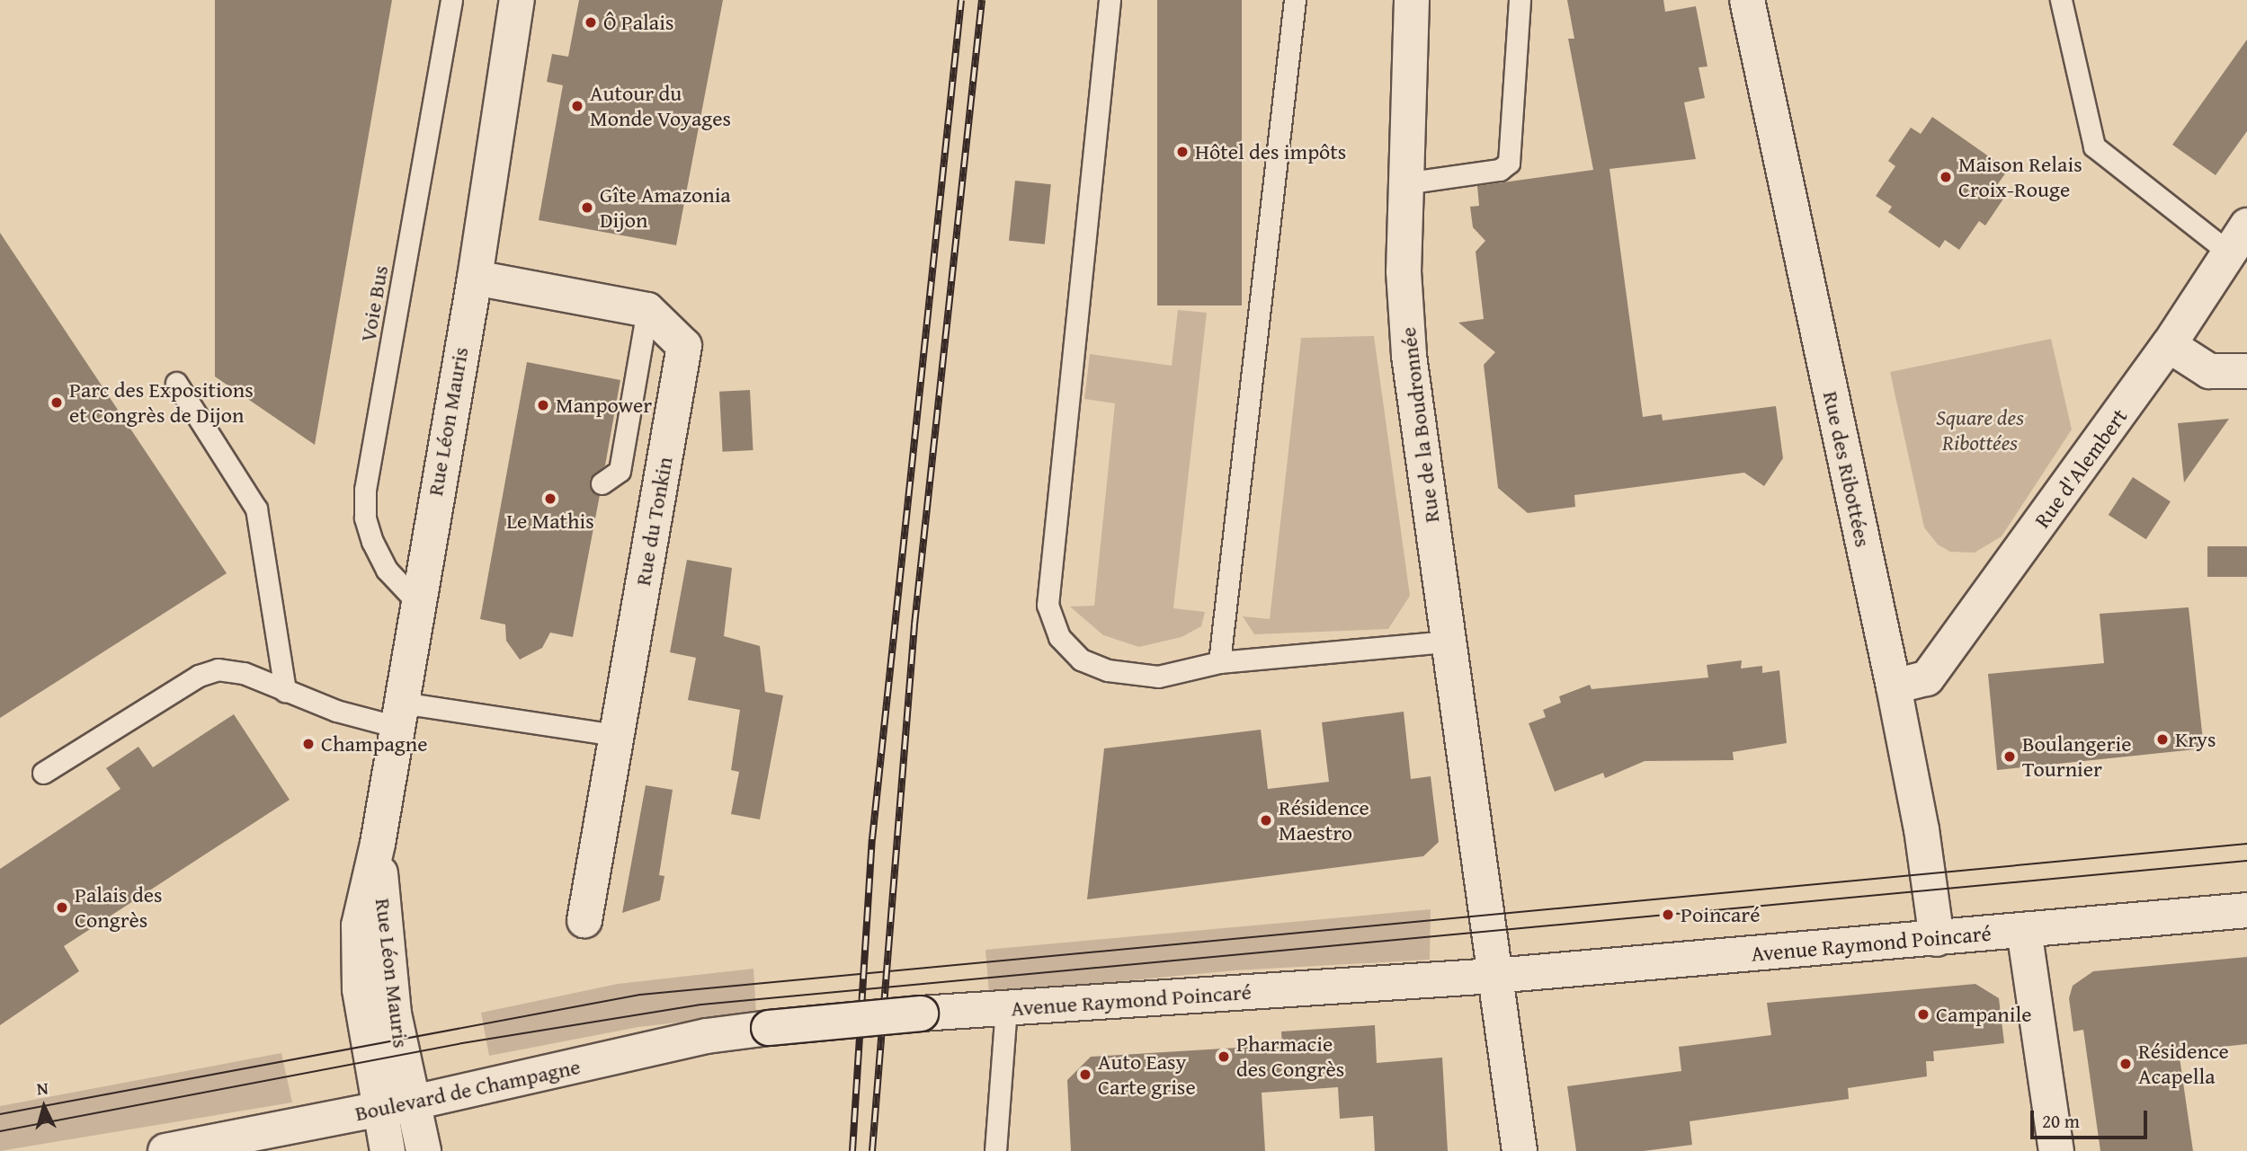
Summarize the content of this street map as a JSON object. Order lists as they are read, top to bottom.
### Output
{
  "streets": {
    "street": [
      "Rue Léon Mauris",
      "Rue de la Boudronnée",
      "Rue d'Alembert",
      "Rue des Ribottées",
      "Rue du Tonkin",
      "Avenue Raymond Poincaré",
      "Boulevard de Champagne"
    ],
    "lane": ["Voie Bus"]
  },
  "crossings": [
    ["Voie Bus", "Rue Léon Mauris"],
    ["Rue Léon Mauris", "Boulevard de Champagne"],
    ["Rue de la Boudronnée", "Avenue Raymond Poincaré"],
    ["Rue d'Alembert", "Rue des Ribottées"],
    ["Rue des Ribottées", "Avenue Raymond Poincaré"],
    ["Avenue Raymond Poincaré", "Boulevard de Champagne"]
  ],
  "parks": ["Square des Ribottées"],
  "places": [
    "Ô Palais",
    "Autour du Monde Voyages",
    "Hôtel des impôts",
    "Maison Relais Croix-Rouge",
    "Gîte Amazonia Dijon",
    "Parc des Expositions et Congrès de Dijon",
    "Manpower",
    "Le Mathis",
    "Krys",
    "Champagne",
    "Boulangerie Tournier",
    "Résidence Maestro",
    "Palais des Congrès",
    "Poincaré",
    "Campanile",
    "Pharmacie des Congrès",
    "Résidence Acapella",
    "Auto Easy Carte grise"
  ],
  "scale_bar": "20 m",
  "north": "top"
}
